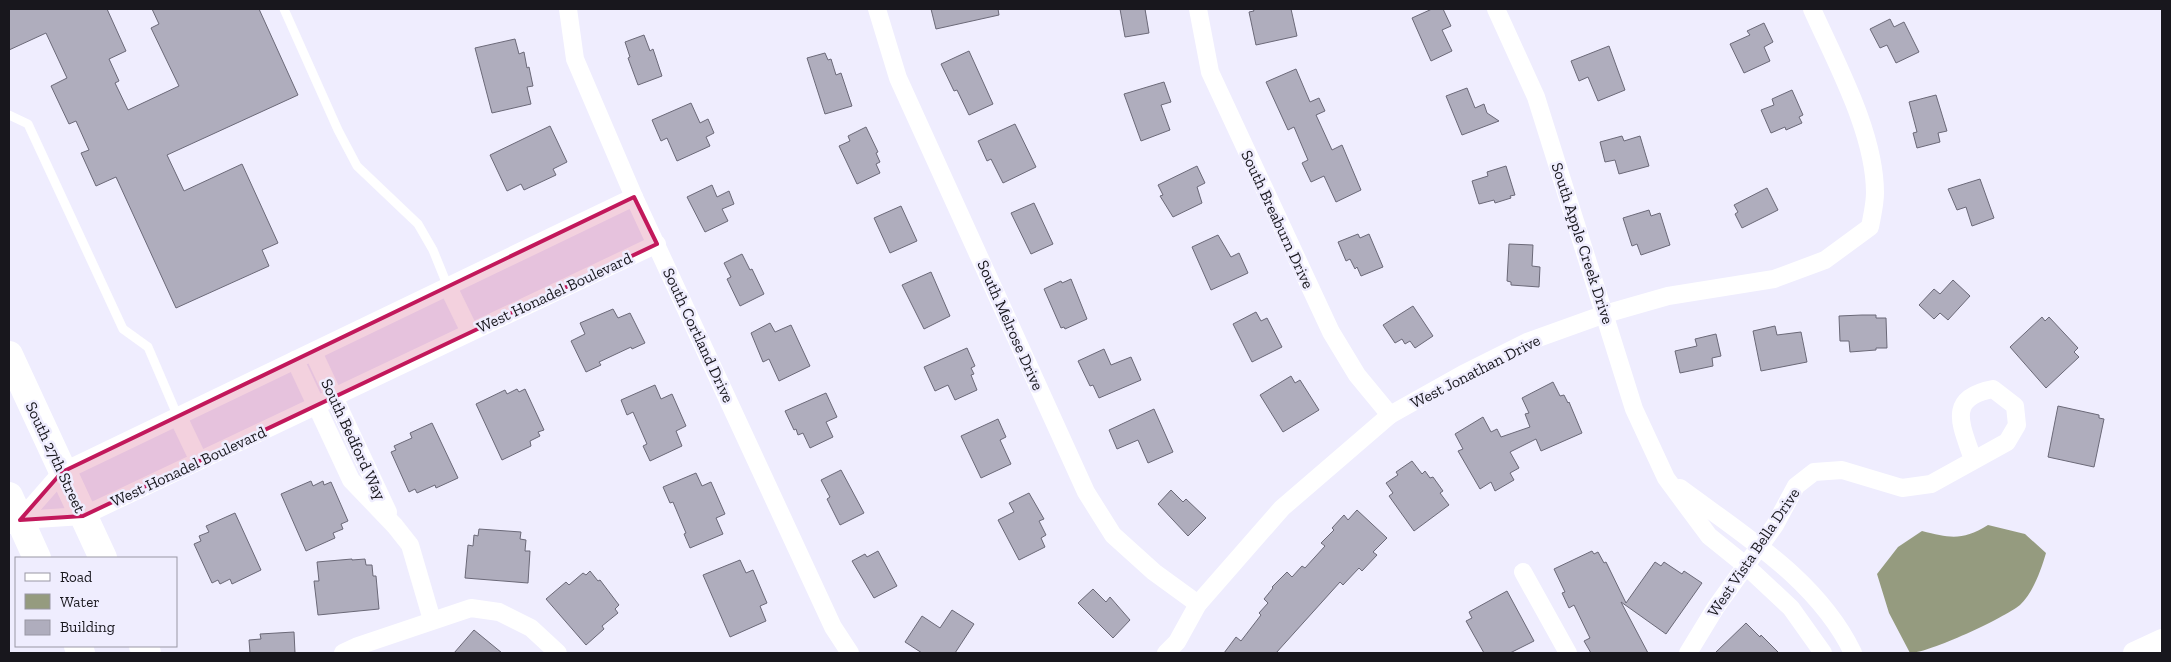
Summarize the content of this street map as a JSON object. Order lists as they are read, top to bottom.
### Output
{
  "streets": {
    "main road": ["South 27th Street"],
    "street": [
      "South Breaburn Drive",
      "South Apple Creek Drive",
      "West Honadel Boulevard",
      "South Melrose Drive",
      "South Cortland Drive",
      "West Jonathan Drive",
      "South Bedford Way",
      "West Vista Bella Drive"
    ]
  },
  "crossings": [
    ["South Breaburn Drive", "West Jonathan Drive"],
    ["South Apple Creek Drive", "West Jonathan Drive"],
    ["South Apple Creek Drive", "West Vista Bella Drive"],
    ["West Honadel Boulevard", "South Cortland Drive"],
    ["West Honadel Boulevard", "South Bedford Way"],
    ["West Honadel Boulevard", "South 27th Street"],
    ["South Melrose Drive", "West Jonathan Drive"]
  ],
  "legend": ["Road", "Water", "Building"]
}
